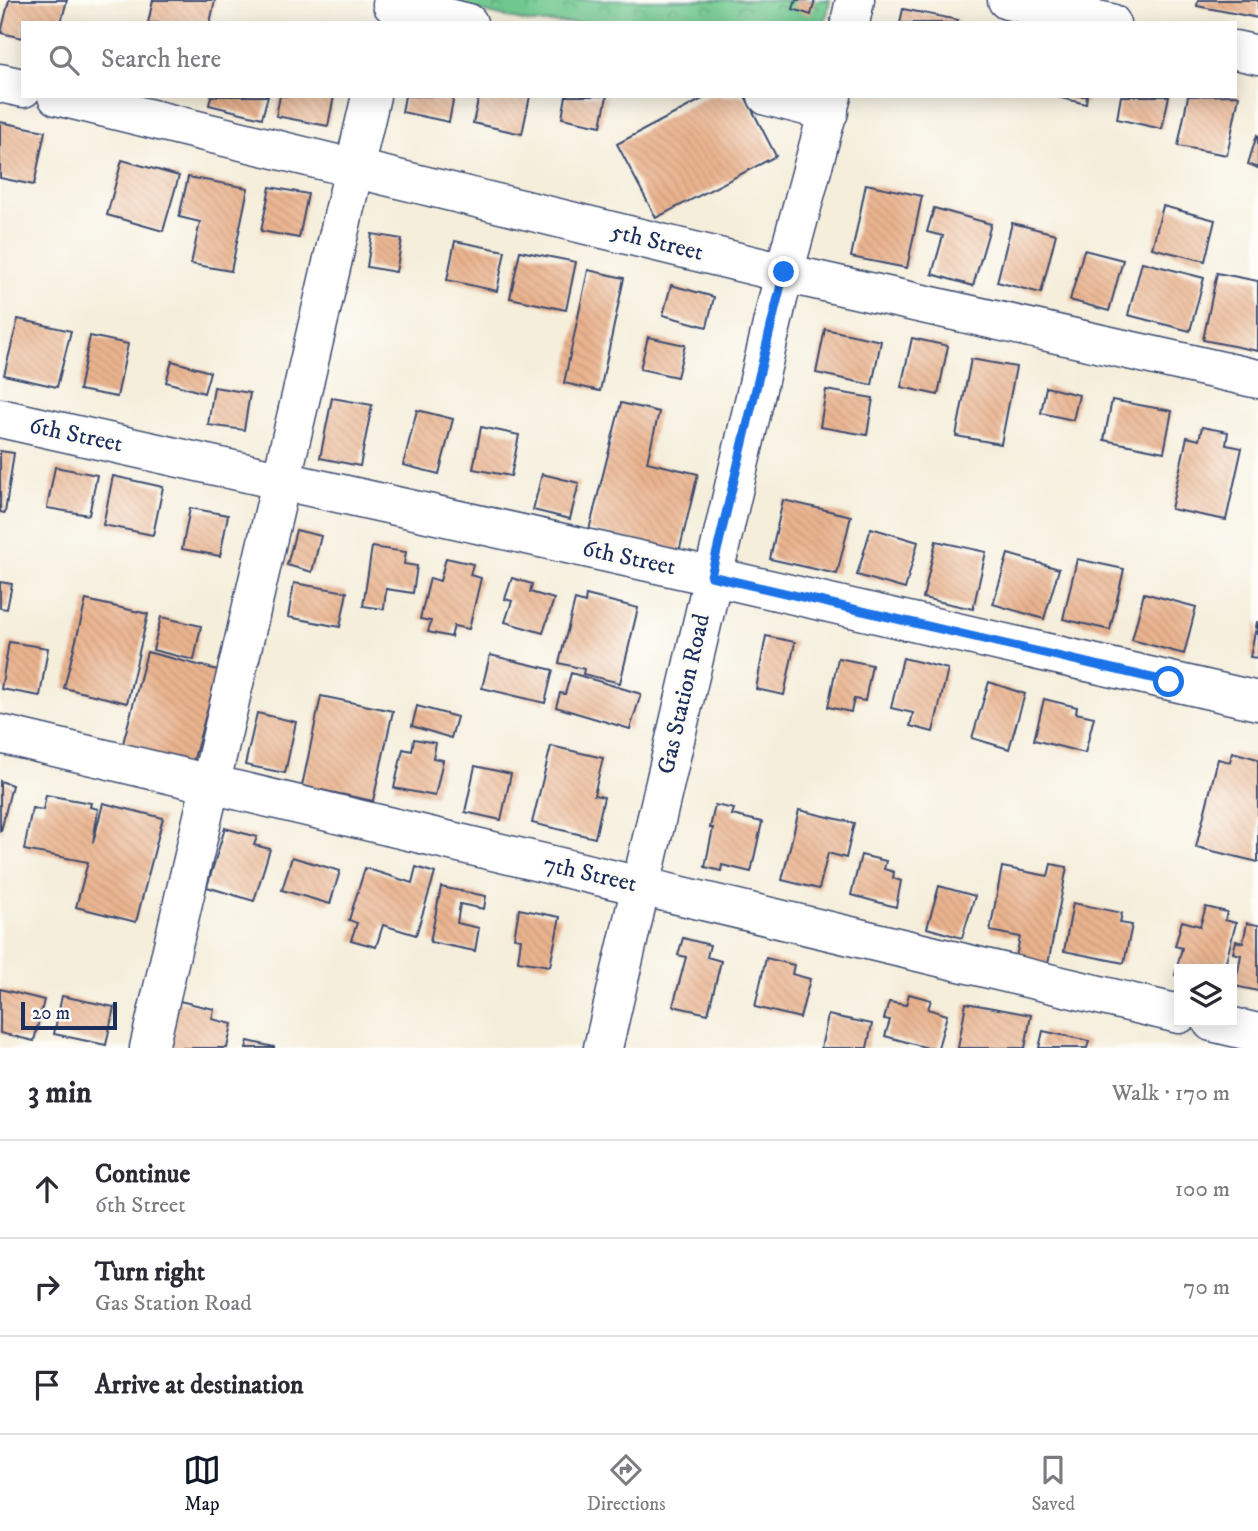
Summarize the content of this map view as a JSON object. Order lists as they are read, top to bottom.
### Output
{
  "streets": {
    "street": [
      "5th Street",
      "6th Street",
      "Gas Station Road",
      "7th Street"
    ]
  },
  "crossings": [
    ["5th Street", "Gas Station Road"],
    ["6th Street", "Gas Station Road"],
    ["Gas Station Road", "7th Street"]
  ],
  "scale_bar": "20 m",
  "page": {
    "search": "Search here",
    "scale": "20 m",
    "heading": ["3 min", "Walk · 170 m"],
    "list": [
      ["Continue", "6th Street", "100 m"],
      ["Turn right", "Gas Station Road", "70 m"],
      "Arrive at destination"
    ],
    "nav": ["Map", "Directions", "Saved"]
  }
}
